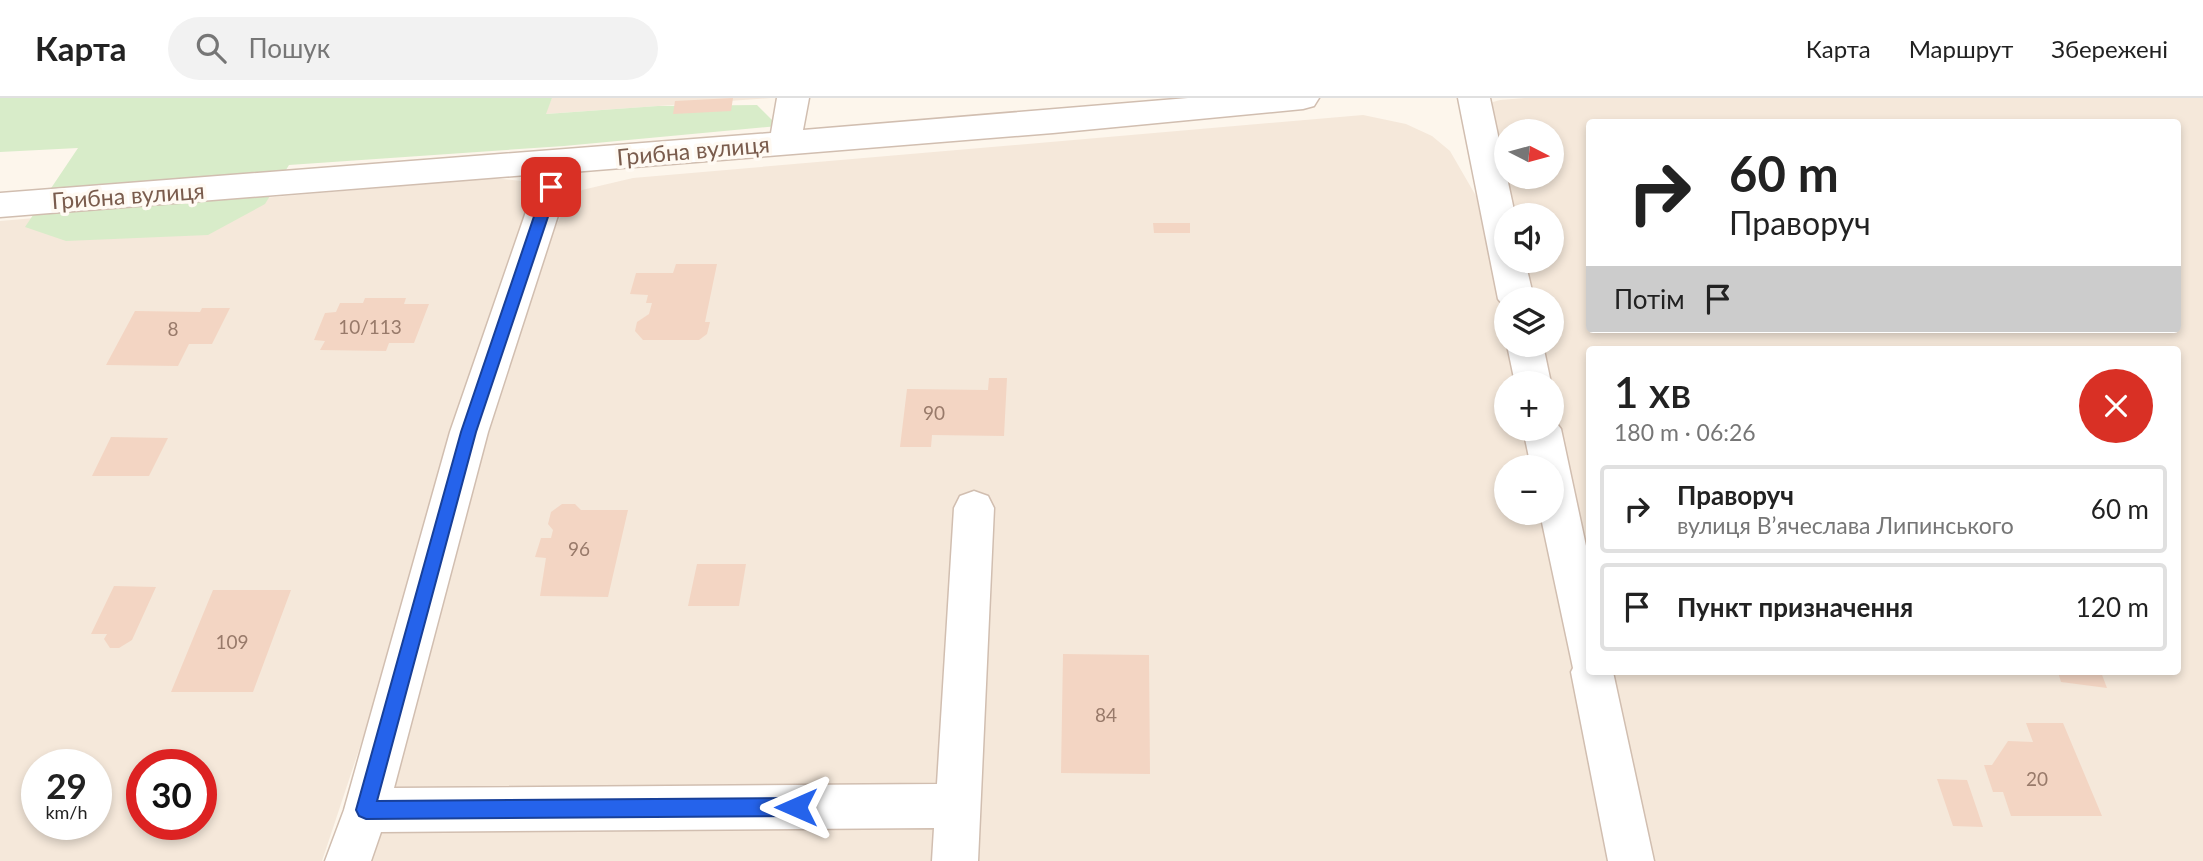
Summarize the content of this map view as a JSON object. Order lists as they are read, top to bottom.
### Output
{
  "streets": {
    "street": ["Грибна вулиця"]
  },
  "house_numbers": [
    "10/113",
    "8",
    "90",
    "96",
    "109",
    "84",
    "20"
  ],
  "north": "right",
  "page": {
    "header": "Карта",
    "search": "Пошук",
    "nav": ["Карта", "Маршрут", "Збережені"],
    "map_buttons": ["+", "−"],
    "turn": ["60 m", "Праворуч"],
    "then": "Потім",
    "heading": ["1 хв", "180 m · 06:26"],
    "list": [
      {
        "name": "Праворуч",
        "note": "вулиця Вʼячеслава Липинського",
        "value": "60 m"
      },
      {
        "name": "Пункт призначення",
        "value": "120 m"
      }
    ],
    "speed": "29 km/h",
    "limit": "30"
  }
}
